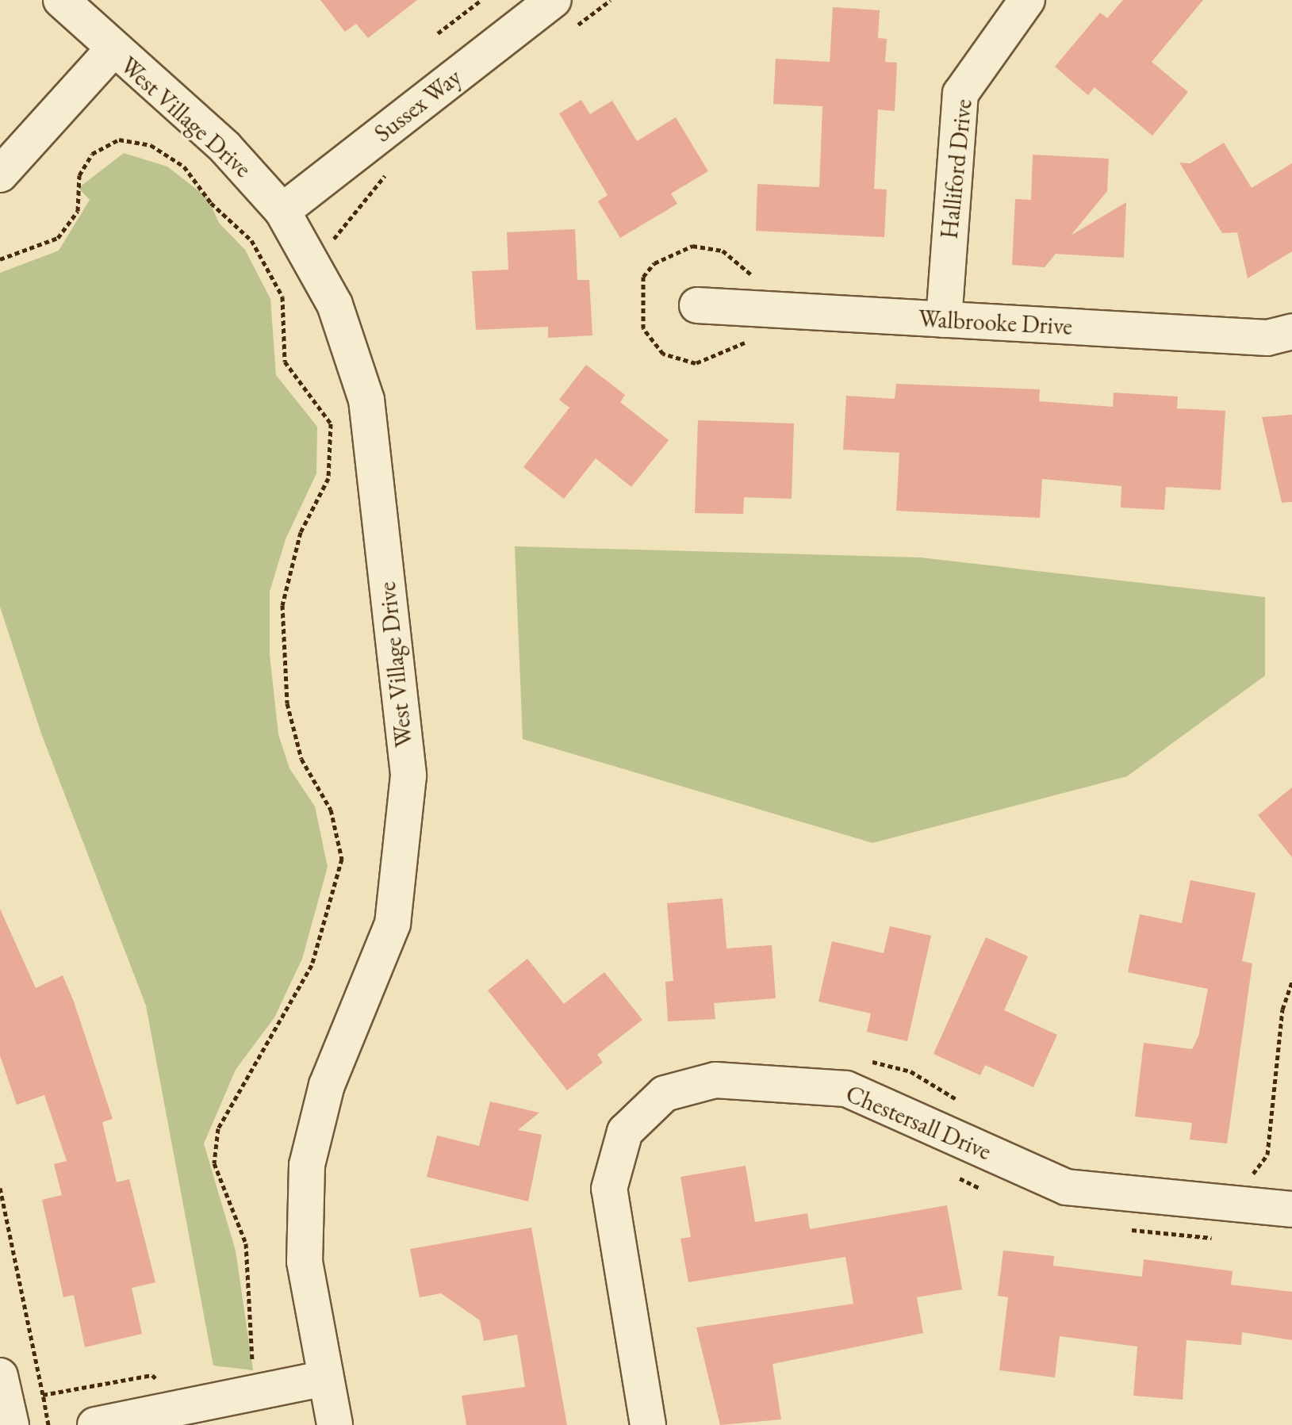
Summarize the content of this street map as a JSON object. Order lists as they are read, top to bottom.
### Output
{
  "streets": {
    "street": [
      "Sussex Way",
      "West Village Drive",
      "Halliford Drive",
      "Walbrooke Drive",
      "Chestersall Drive"
    ]
  },
  "crossings": [
    ["Sussex Way", "West Village Drive"],
    ["Halliford Drive", "Walbrooke Drive"]
  ]
}
